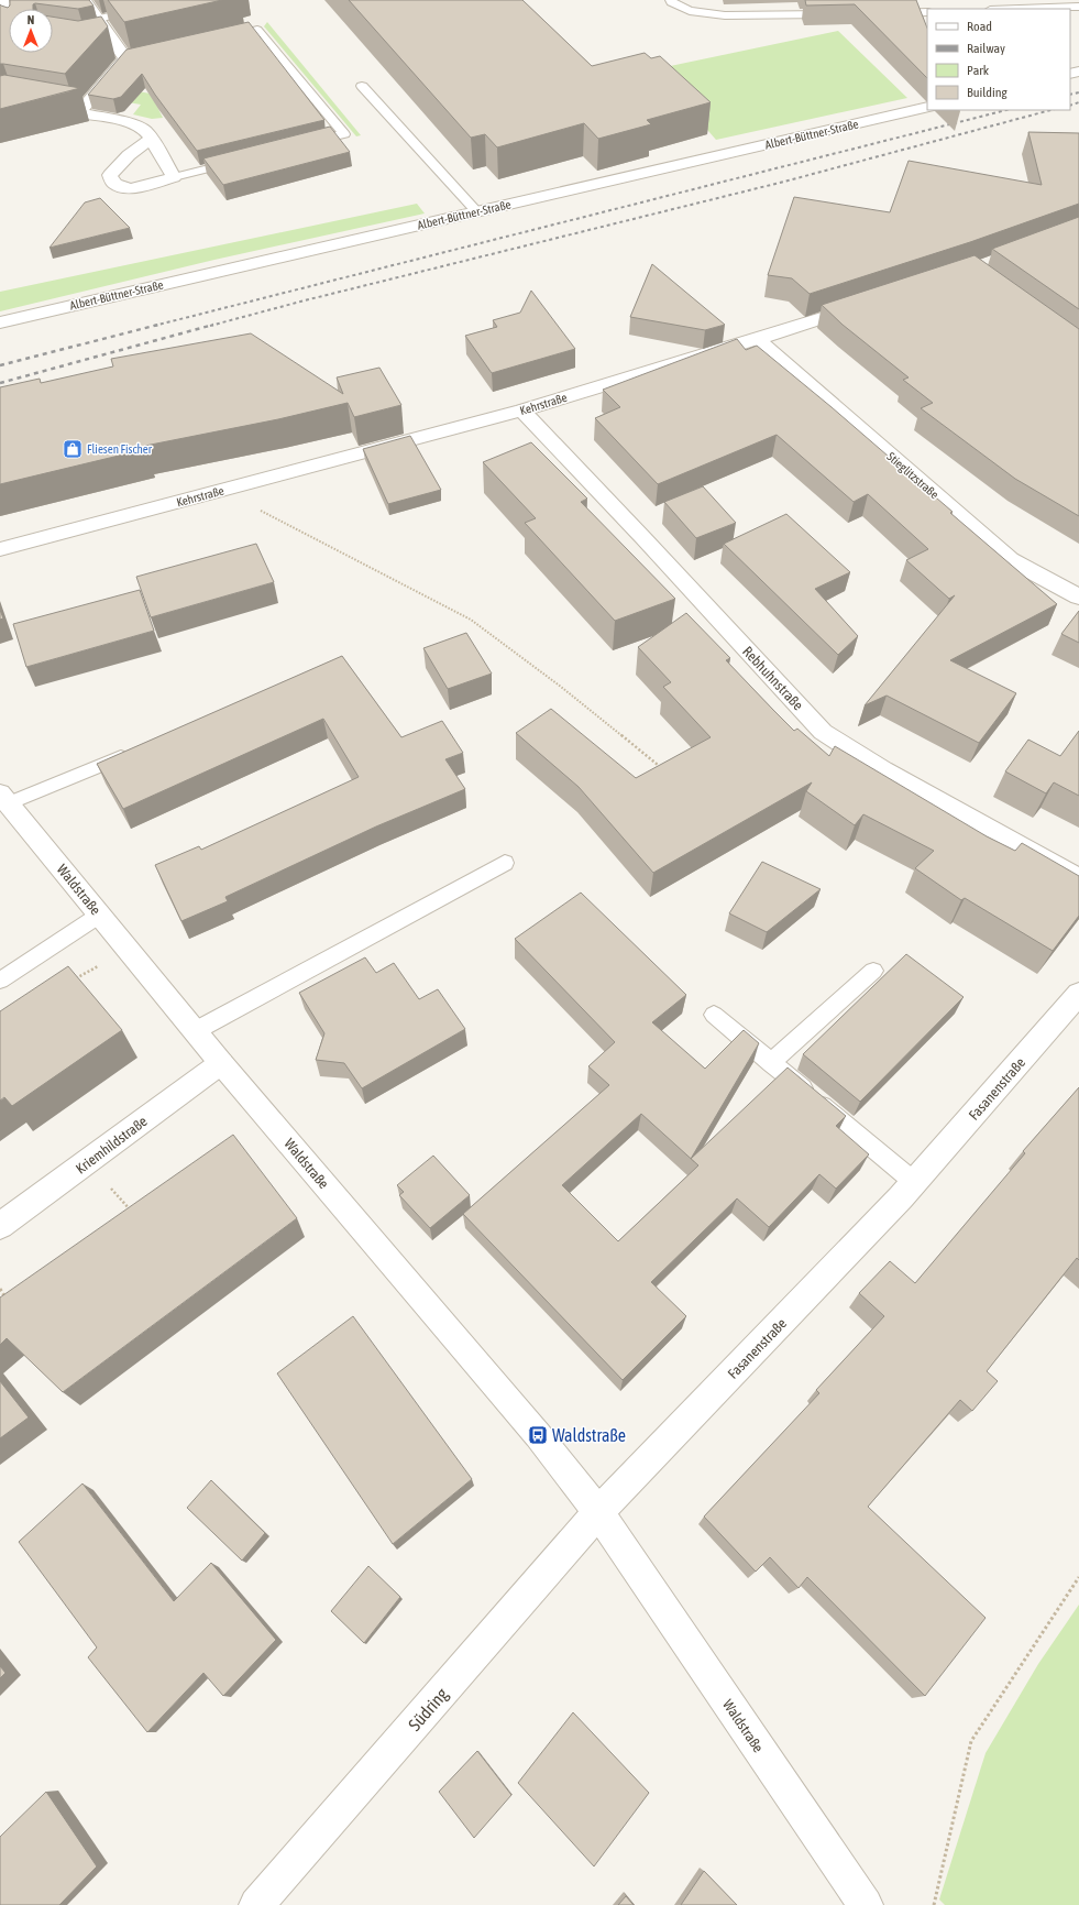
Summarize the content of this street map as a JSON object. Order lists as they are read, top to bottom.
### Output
{
  "streets": {
    "street": [
      "Albert-Büttner-Straße",
      "Kehrstraße",
      "Stieglitzstraße",
      "Rebhuhnstraße",
      "Waldstraße",
      "Fasanenstraße",
      "Kriemhildstraße",
      "Südring"
    ]
  },
  "crossings": [
    ["Kehrstraße", "Stieglitzstraße"],
    ["Kehrstraße", "Rebhuhnstraße"],
    ["Waldstraße", "Fasanenstraße"],
    ["Waldstraße", "Kriemhildstraße"],
    ["Waldstraße", "Südring"],
    ["Fasanenstraße", "Südring"]
  ],
  "places": {
    "shop": ["Fliesen Fischer"],
    "bus stop": ["Waldstraße"]
  },
  "legend": [
    "Road",
    "Railway",
    "Park",
    "Building"
  ],
  "north": "top"
}
